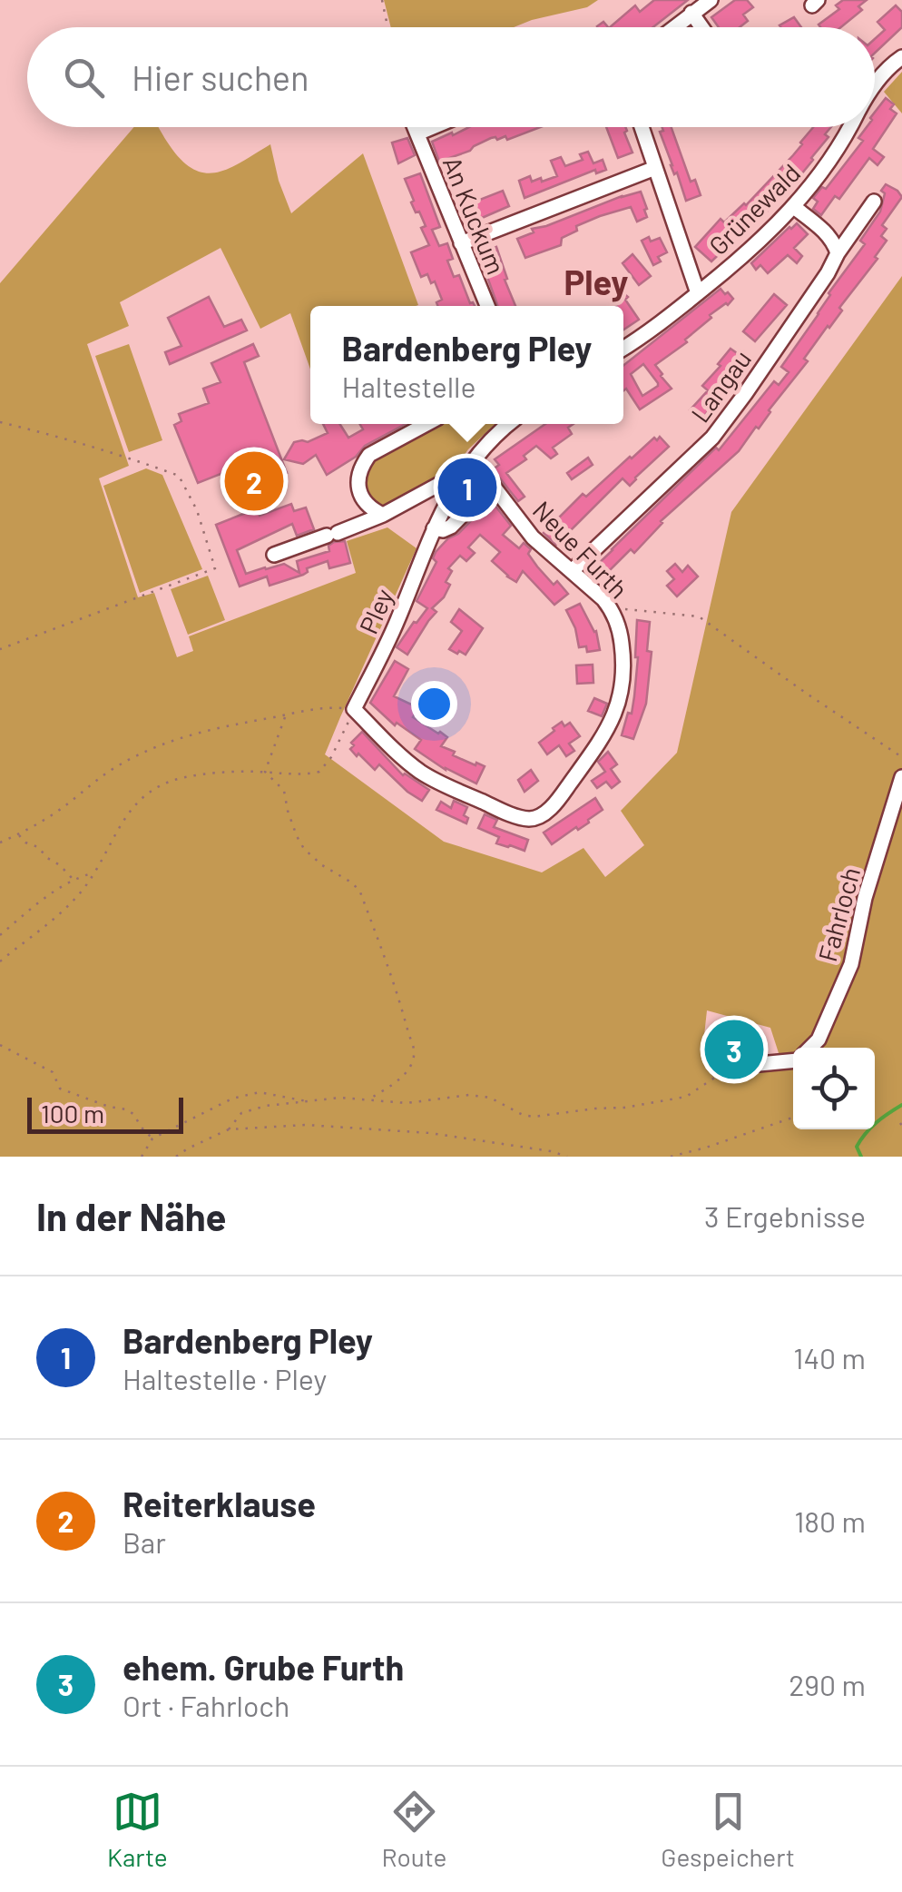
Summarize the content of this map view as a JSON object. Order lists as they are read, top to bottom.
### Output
{
  "streets": {
    "street": [
      "Grünewald",
      "An Kuckum",
      "Langau",
      "Neue Furth",
      "Pley",
      "Fahrloch"
    ]
  },
  "crossings": [
    ["Langau", "Neue Furth"],
    ["Neue Furth", "Pley"]
  ],
  "districts": ["Pley"],
  "scale_bar": "100 m",
  "page": {
    "search": "Hier suchen",
    "popup": ["Bardenberg Pley", "Haltestelle"],
    "pins": ["2", "1", "3"],
    "scale": "100 m",
    "heading": ["In der Nähe", "3 Ergebnisse"],
    "list": [
      {
        "mark": "1",
        "name": "Bardenberg Pley",
        "note": "Haltestelle · Pley",
        "value": "140 m"
      },
      {
        "mark": "2",
        "name": "Reiterklause",
        "note": "Bar",
        "value": "180 m"
      },
      {
        "mark": "3",
        "name": "ehem. Grube Furth",
        "note": "Ort · Fahrloch",
        "value": "290 m"
      }
    ],
    "nav": ["Karte", "Route", "Gespeichert"]
  }
}
